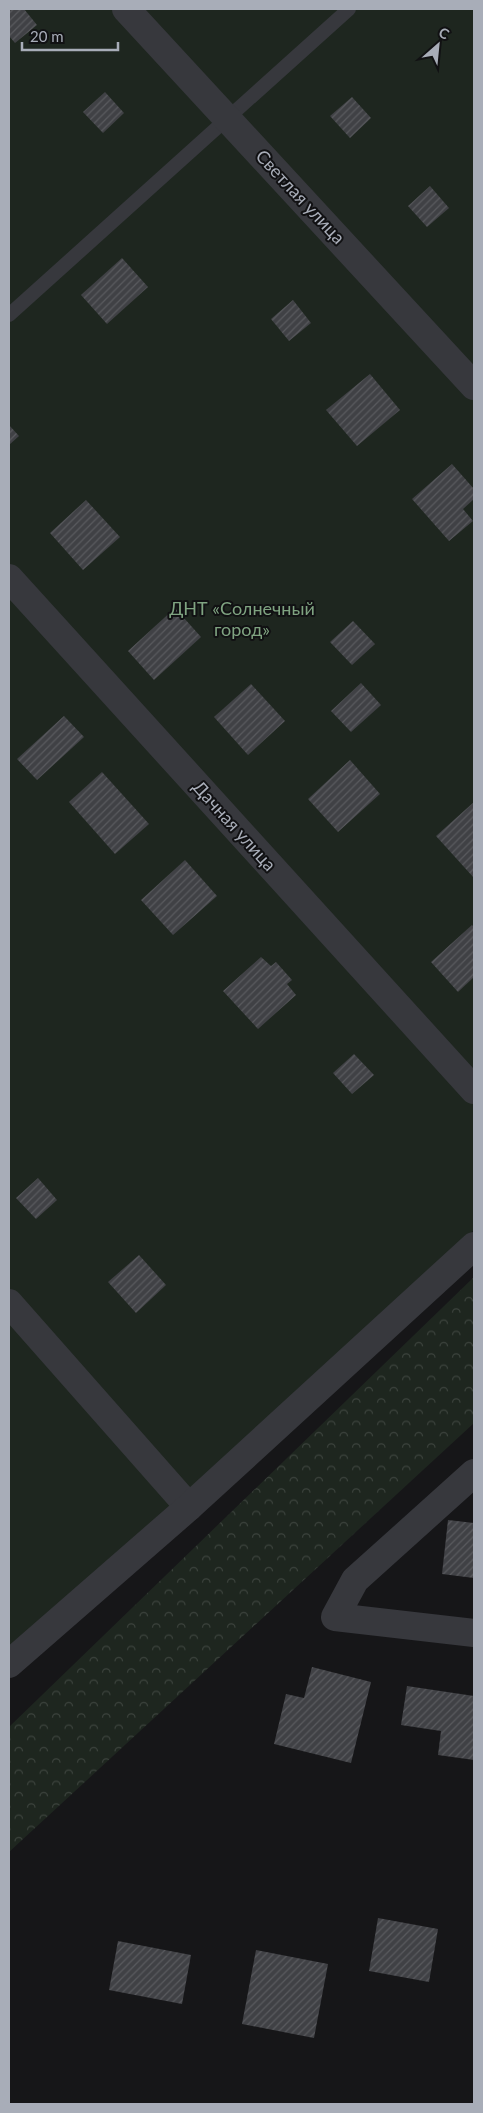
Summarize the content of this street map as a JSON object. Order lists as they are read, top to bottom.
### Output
{
  "streets": {
    "street": ["Светлая улица", "Дачная улица"]
  },
  "parks": ["ДНТ «Солнечный город»"],
  "scale_bar": "20 m",
  "north": "top right"
}
